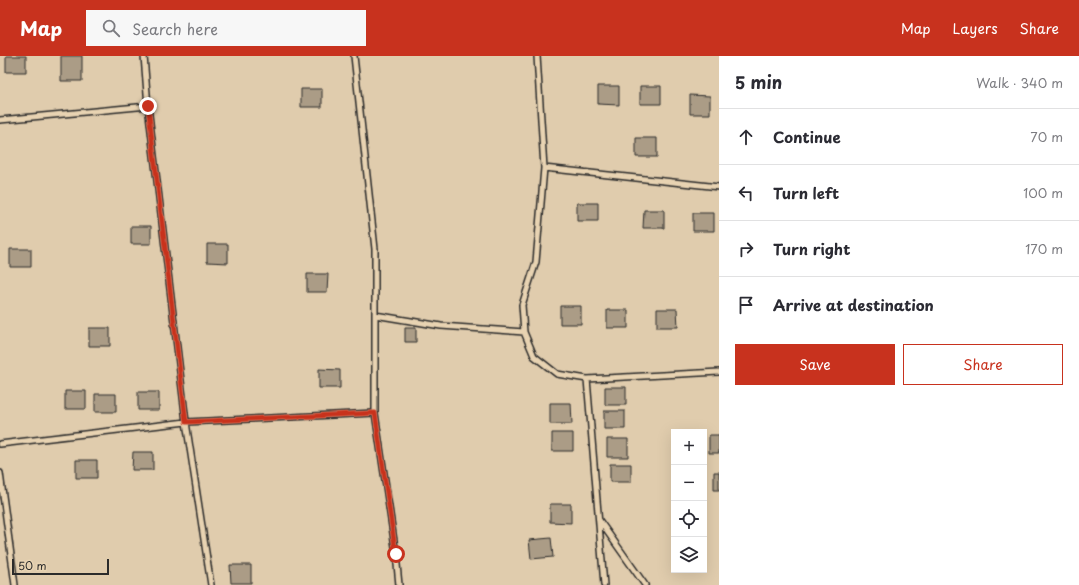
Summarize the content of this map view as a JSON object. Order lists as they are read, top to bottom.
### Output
{
  "scale_bar": "50 m",
  "page": {
    "header": "Map",
    "search": "Search here",
    "nav": ["Map", "Layers", "Share"],
    "heading": ["5 min", "Walk · 340 m"],
    "list": [
      ["Continue", "70 m"],
      ["Turn left", "100 m"],
      ["Turn right", "170 m"],
      "Arrive at destination"
    ],
    "buttons": ["Save", "Share"],
    "map_buttons": ["+", "−"],
    "scale": "50 m"
  }
}
